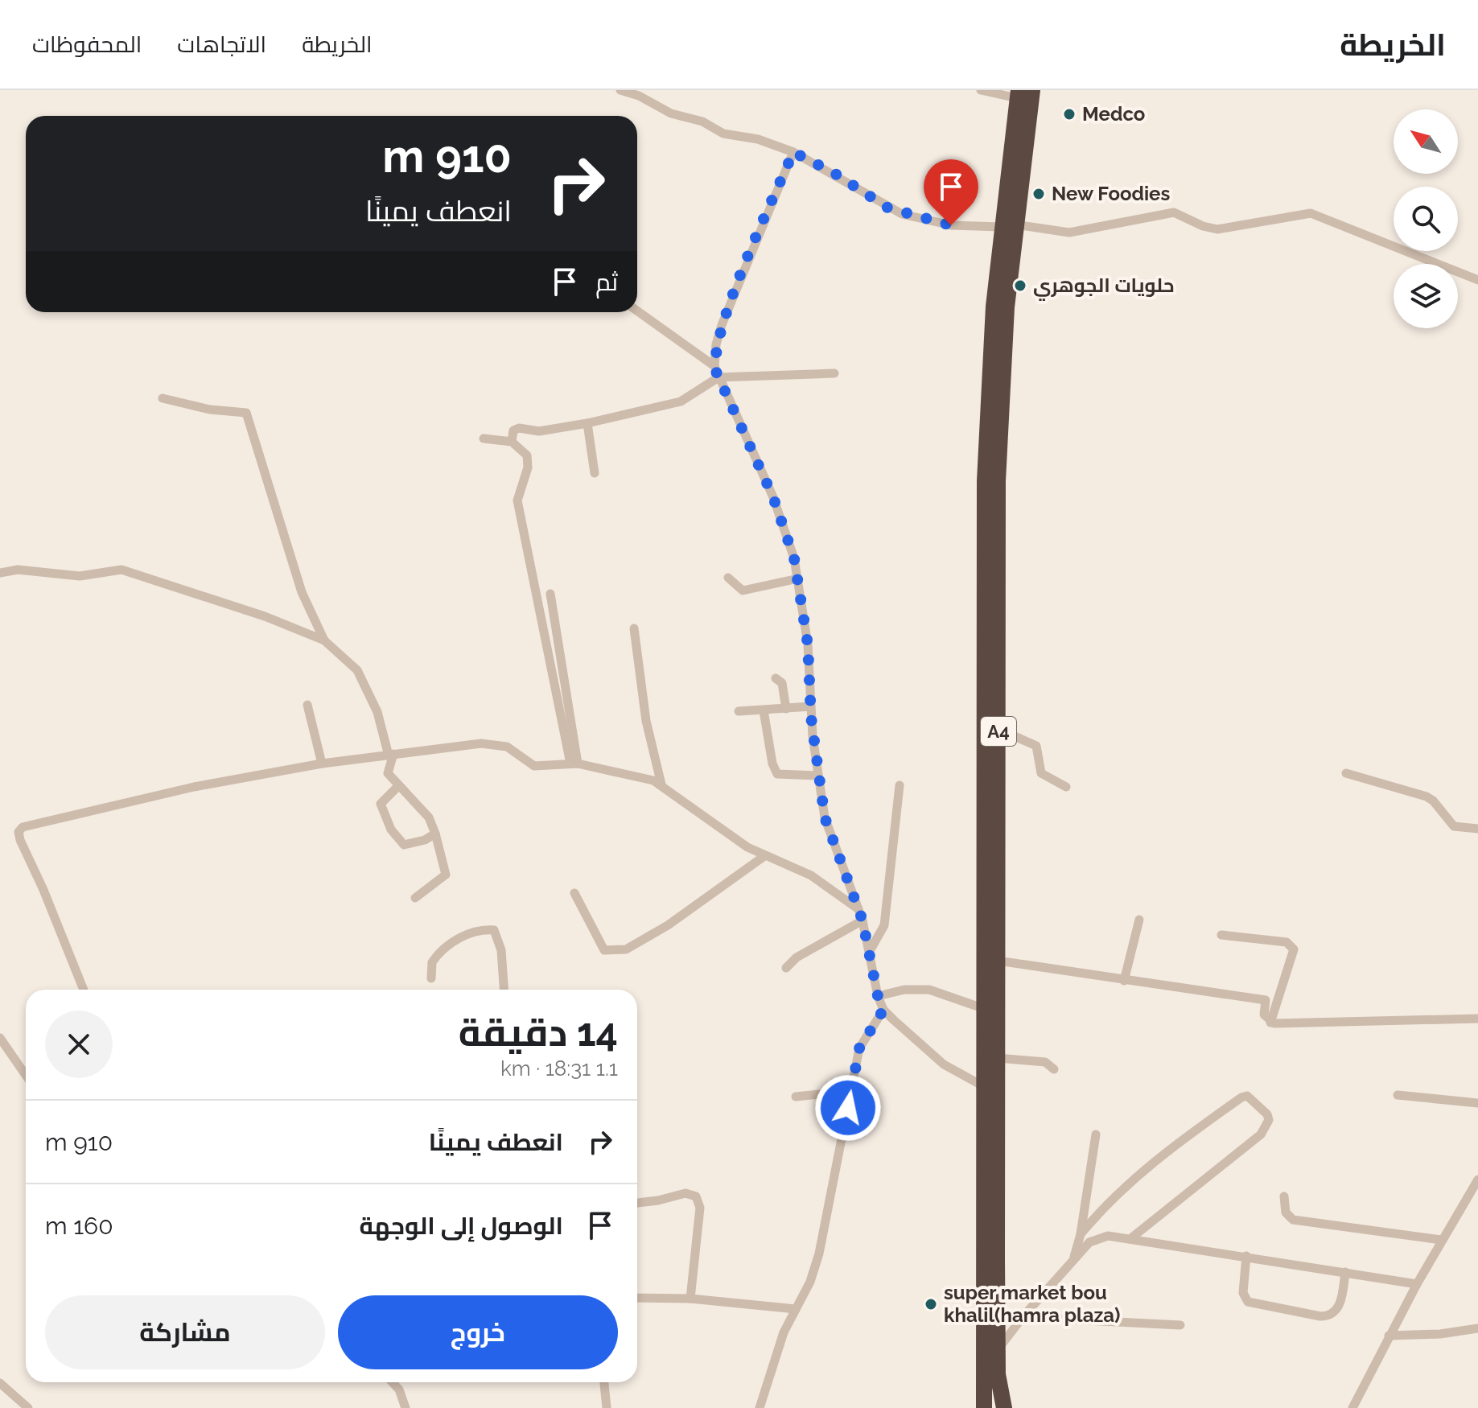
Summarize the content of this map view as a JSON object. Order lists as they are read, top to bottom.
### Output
{
  "streets": {
    "highway": ["A4"]
  },
  "places": [
    "Medco",
    "New Foodies",
    "حلويات الجوهري",
    "super market bou khalil(hamra plaza)"
  ],
  "north": "top left",
  "page": {
    "header": "الخريطة",
    "nav": ["الخريطة", "الاتجاهات", "المحفوظات"],
    "turn": ["910 m", "انعطف يمينًا"],
    "then": "ثم",
    "heading": ["14 دقيقة", "1.1 km · 18:31"],
    "list": [
      {
        "name": "انعطف يمينًا",
        "value": "910 m"
      },
      {
        "name": "الوصول إلى الوجهة",
        "value": "160 m"
      }
    ],
    "buttons": ["خروج", "مشاركة"]
  }
}
